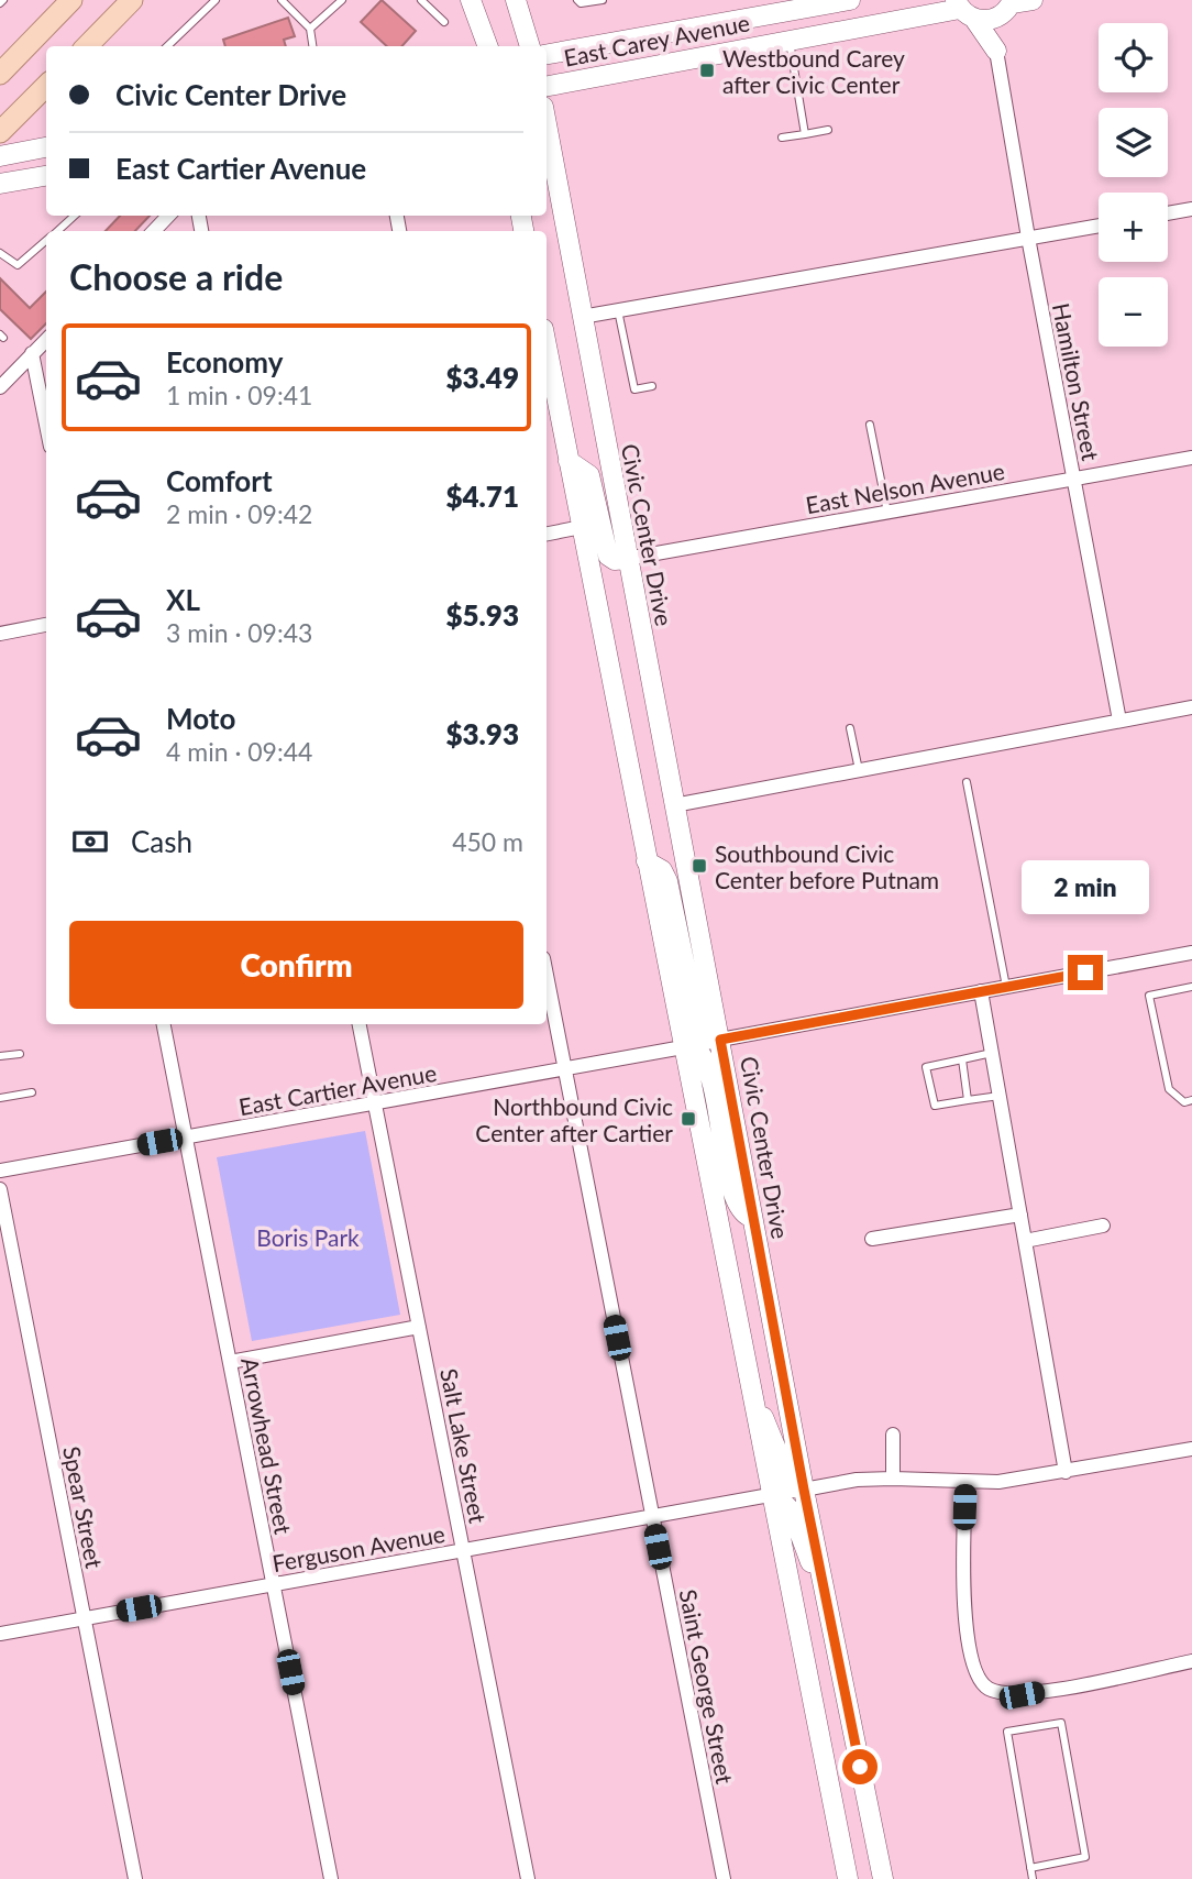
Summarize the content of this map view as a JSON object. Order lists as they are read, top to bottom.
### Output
{
  "streets": {
    "main road": ["East Carey Avenue", "Civic Center Drive"],
    "street": [
      "Hamilton Street",
      "East Nelson Avenue",
      "East Cartier Avenue",
      "Arrowhead Street",
      "Salt Lake Street",
      "Spear Street",
      "Ferguson Avenue",
      "Saint George Street"
    ]
  },
  "crossings": [
    ["Hamilton Street", "East Nelson Avenue"],
    ["East Nelson Avenue", "Civic Center Drive"],
    ["East Cartier Avenue", "Arrowhead Street"],
    ["East Cartier Avenue", "Salt Lake Street"],
    ["East Cartier Avenue", "Saint George Street"],
    ["Arrowhead Street", "Ferguson Avenue"],
    ["Salt Lake Street", "Ferguson Avenue"],
    ["Spear Street", "Ferguson Avenue"],
    ["Ferguson Avenue", "Saint George Street"]
  ],
  "parks": ["Boris Park"],
  "places": {
    "transit": ["Westbound Carey after Civic Center", "Southbound Civic Center before Putnam", "Northbound Civic Center after Cartier"]
  },
  "page": {
    "map_buttons": ["+", "−"],
    "banner": ["Civic Center Drive", "East Cartier Avenue"],
    "heading": "Choose a ride",
    "list": [
      {
        "name": "Economy",
        "note": "1 min · 09:41",
        "value": "$3.49"
      },
      {
        "name": "Comfort",
        "note": "2 min · 09:42",
        "value": "$4.71"
      },
      {
        "name": "XL",
        "note": "3 min · 09:43",
        "value": "$5.93"
      },
      {
        "name": "Moto",
        "note": "4 min · 09:44",
        "value": "$3.93"
      }
    ],
    "pay": ["Cash", "450 m"],
    "bubble": "2 min",
    "buttons": "Confirm"
  }
}
